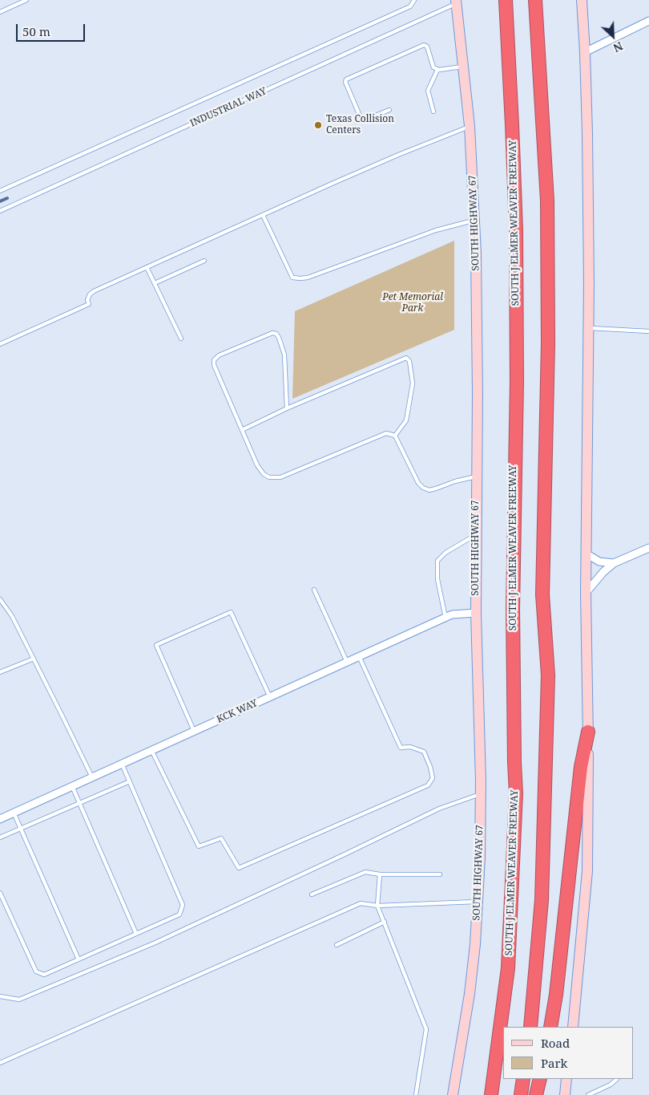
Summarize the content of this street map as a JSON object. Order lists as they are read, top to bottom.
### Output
{
  "streets": {
    "highway": ["SOUTH J ELMER WEAVER FREEWAY"],
    "main road": ["SOUTH HIGHWAY 67"],
    "street": ["KCK WAY"],
    "lane": ["INDUSTRIAL WAY"]
  },
  "crossings": [
    ["INDUSTRIAL WAY", "SOUTH HIGHWAY 67"],
    ["SOUTH HIGHWAY 67", "KCK WAY"]
  ],
  "parks": ["Pet Memorial Park"],
  "places": ["Texas Collision Centers"],
  "legend": ["Road", "Park"],
  "scale_bar": "50 m",
  "north": "bottom right"
}
